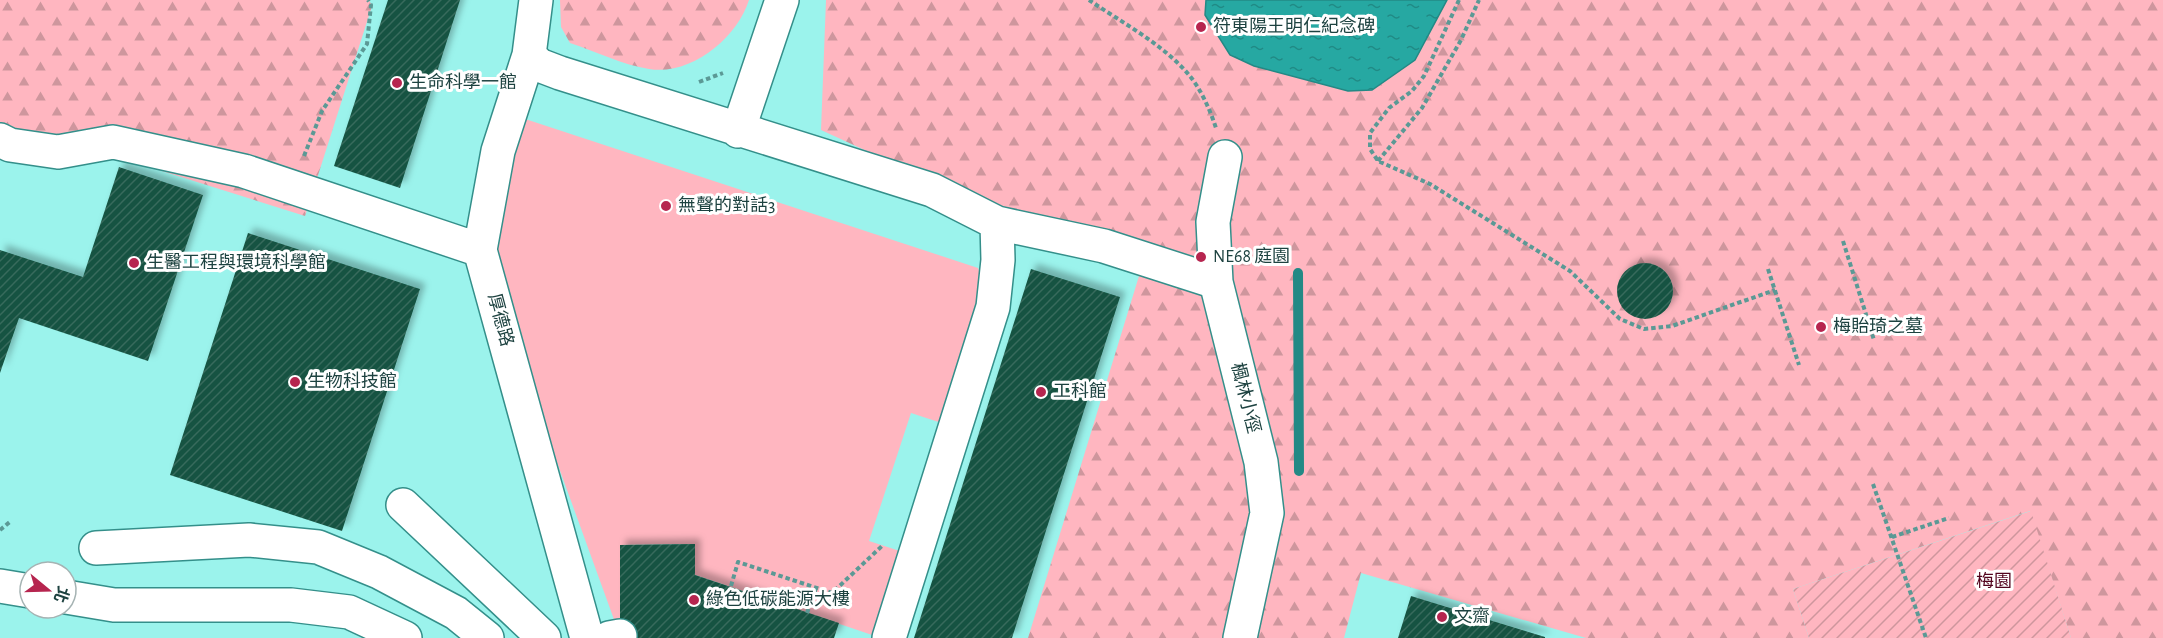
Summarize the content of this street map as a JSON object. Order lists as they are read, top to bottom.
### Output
{
  "streets": {
    "lane": ["厚德路", "楓林小徑"]
  },
  "parks": ["梅園"],
  "places": [
    "符東陽王明仁紀念碑",
    "生命科學一館",
    "無聲的對話3",
    "NE68 庭園",
    "生醫工程與環境科學館",
    "梅貽琦之墓",
    "生物科技館",
    "工科館",
    "綠色低碳能源大樓",
    "文齋"
  ],
  "north": "right"
}
